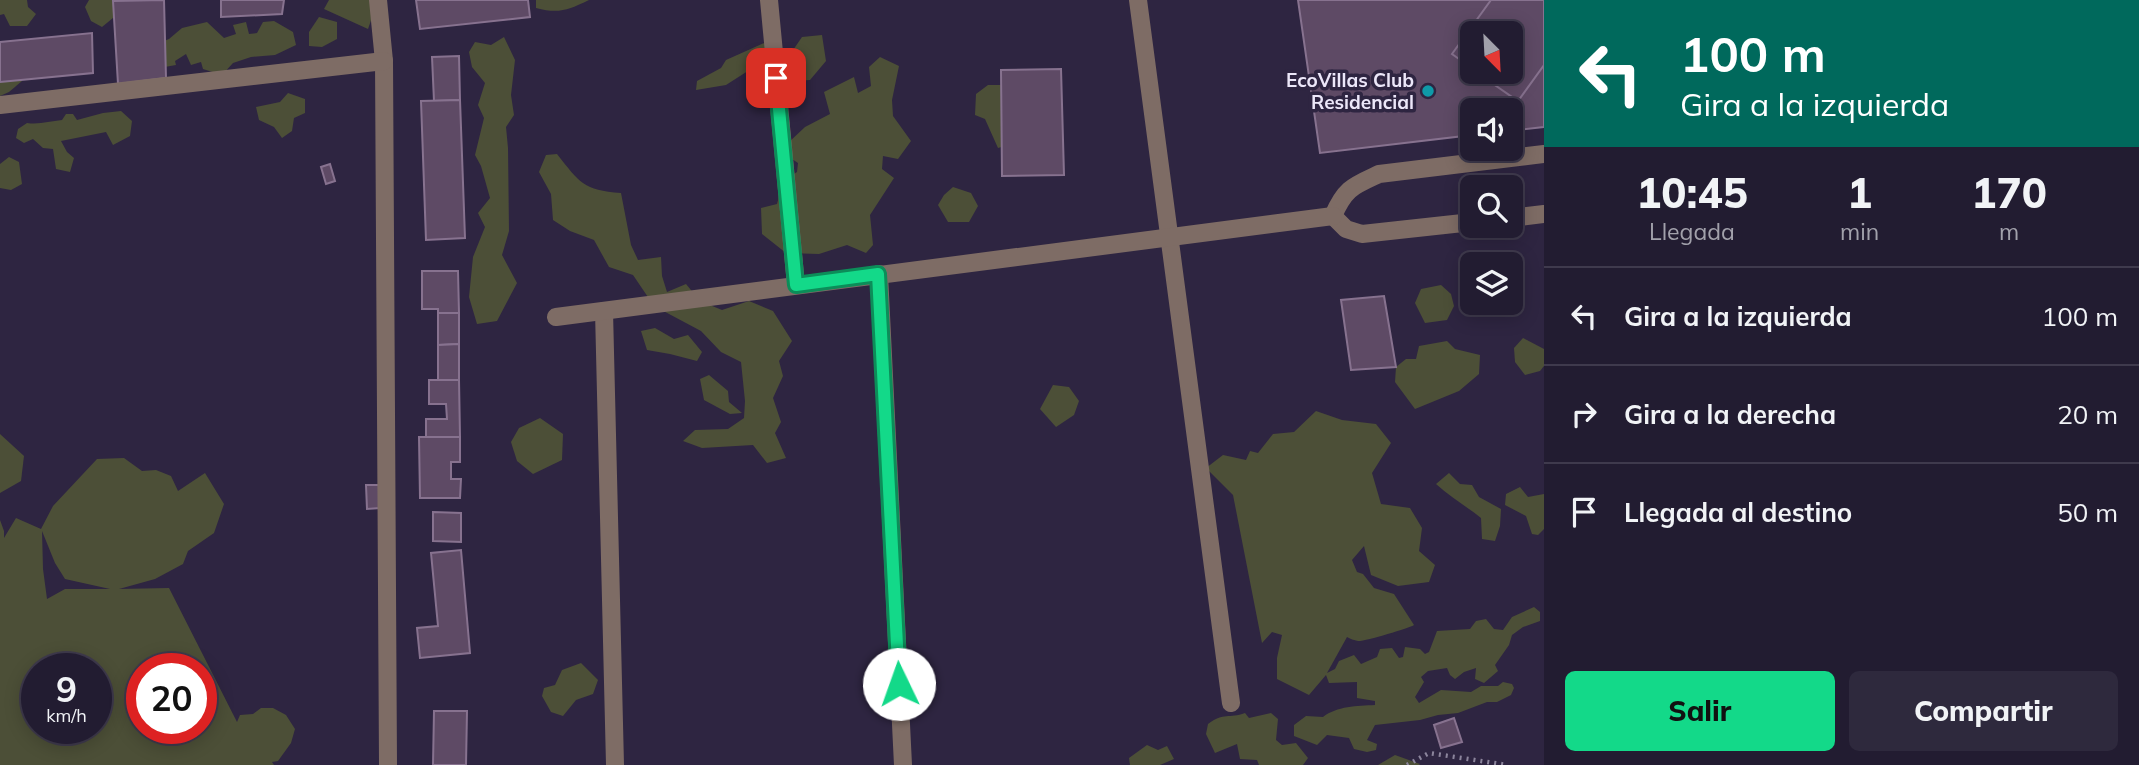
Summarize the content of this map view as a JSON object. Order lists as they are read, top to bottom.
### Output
{
  "places": ["EcoVillas Club Residencial"],
  "north": "bottom right",
  "page": {
    "turn": ["100 m", "Gira a la izquierda"],
    "eta": [
      "10:45",
      "Llegada",
      "1",
      "min",
      "170",
      "m"
    ],
    "list": [
      {
        "name": "Gira a la izquierda",
        "value": "100 m"
      },
      {
        "name": "Gira a la derecha",
        "value": "20 m"
      },
      {
        "name": "Llegada al destino",
        "value": "50 m"
      }
    ],
    "speed": "9 km/h",
    "limit": "20",
    "buttons": ["Salir", "Compartir"]
  }
}
